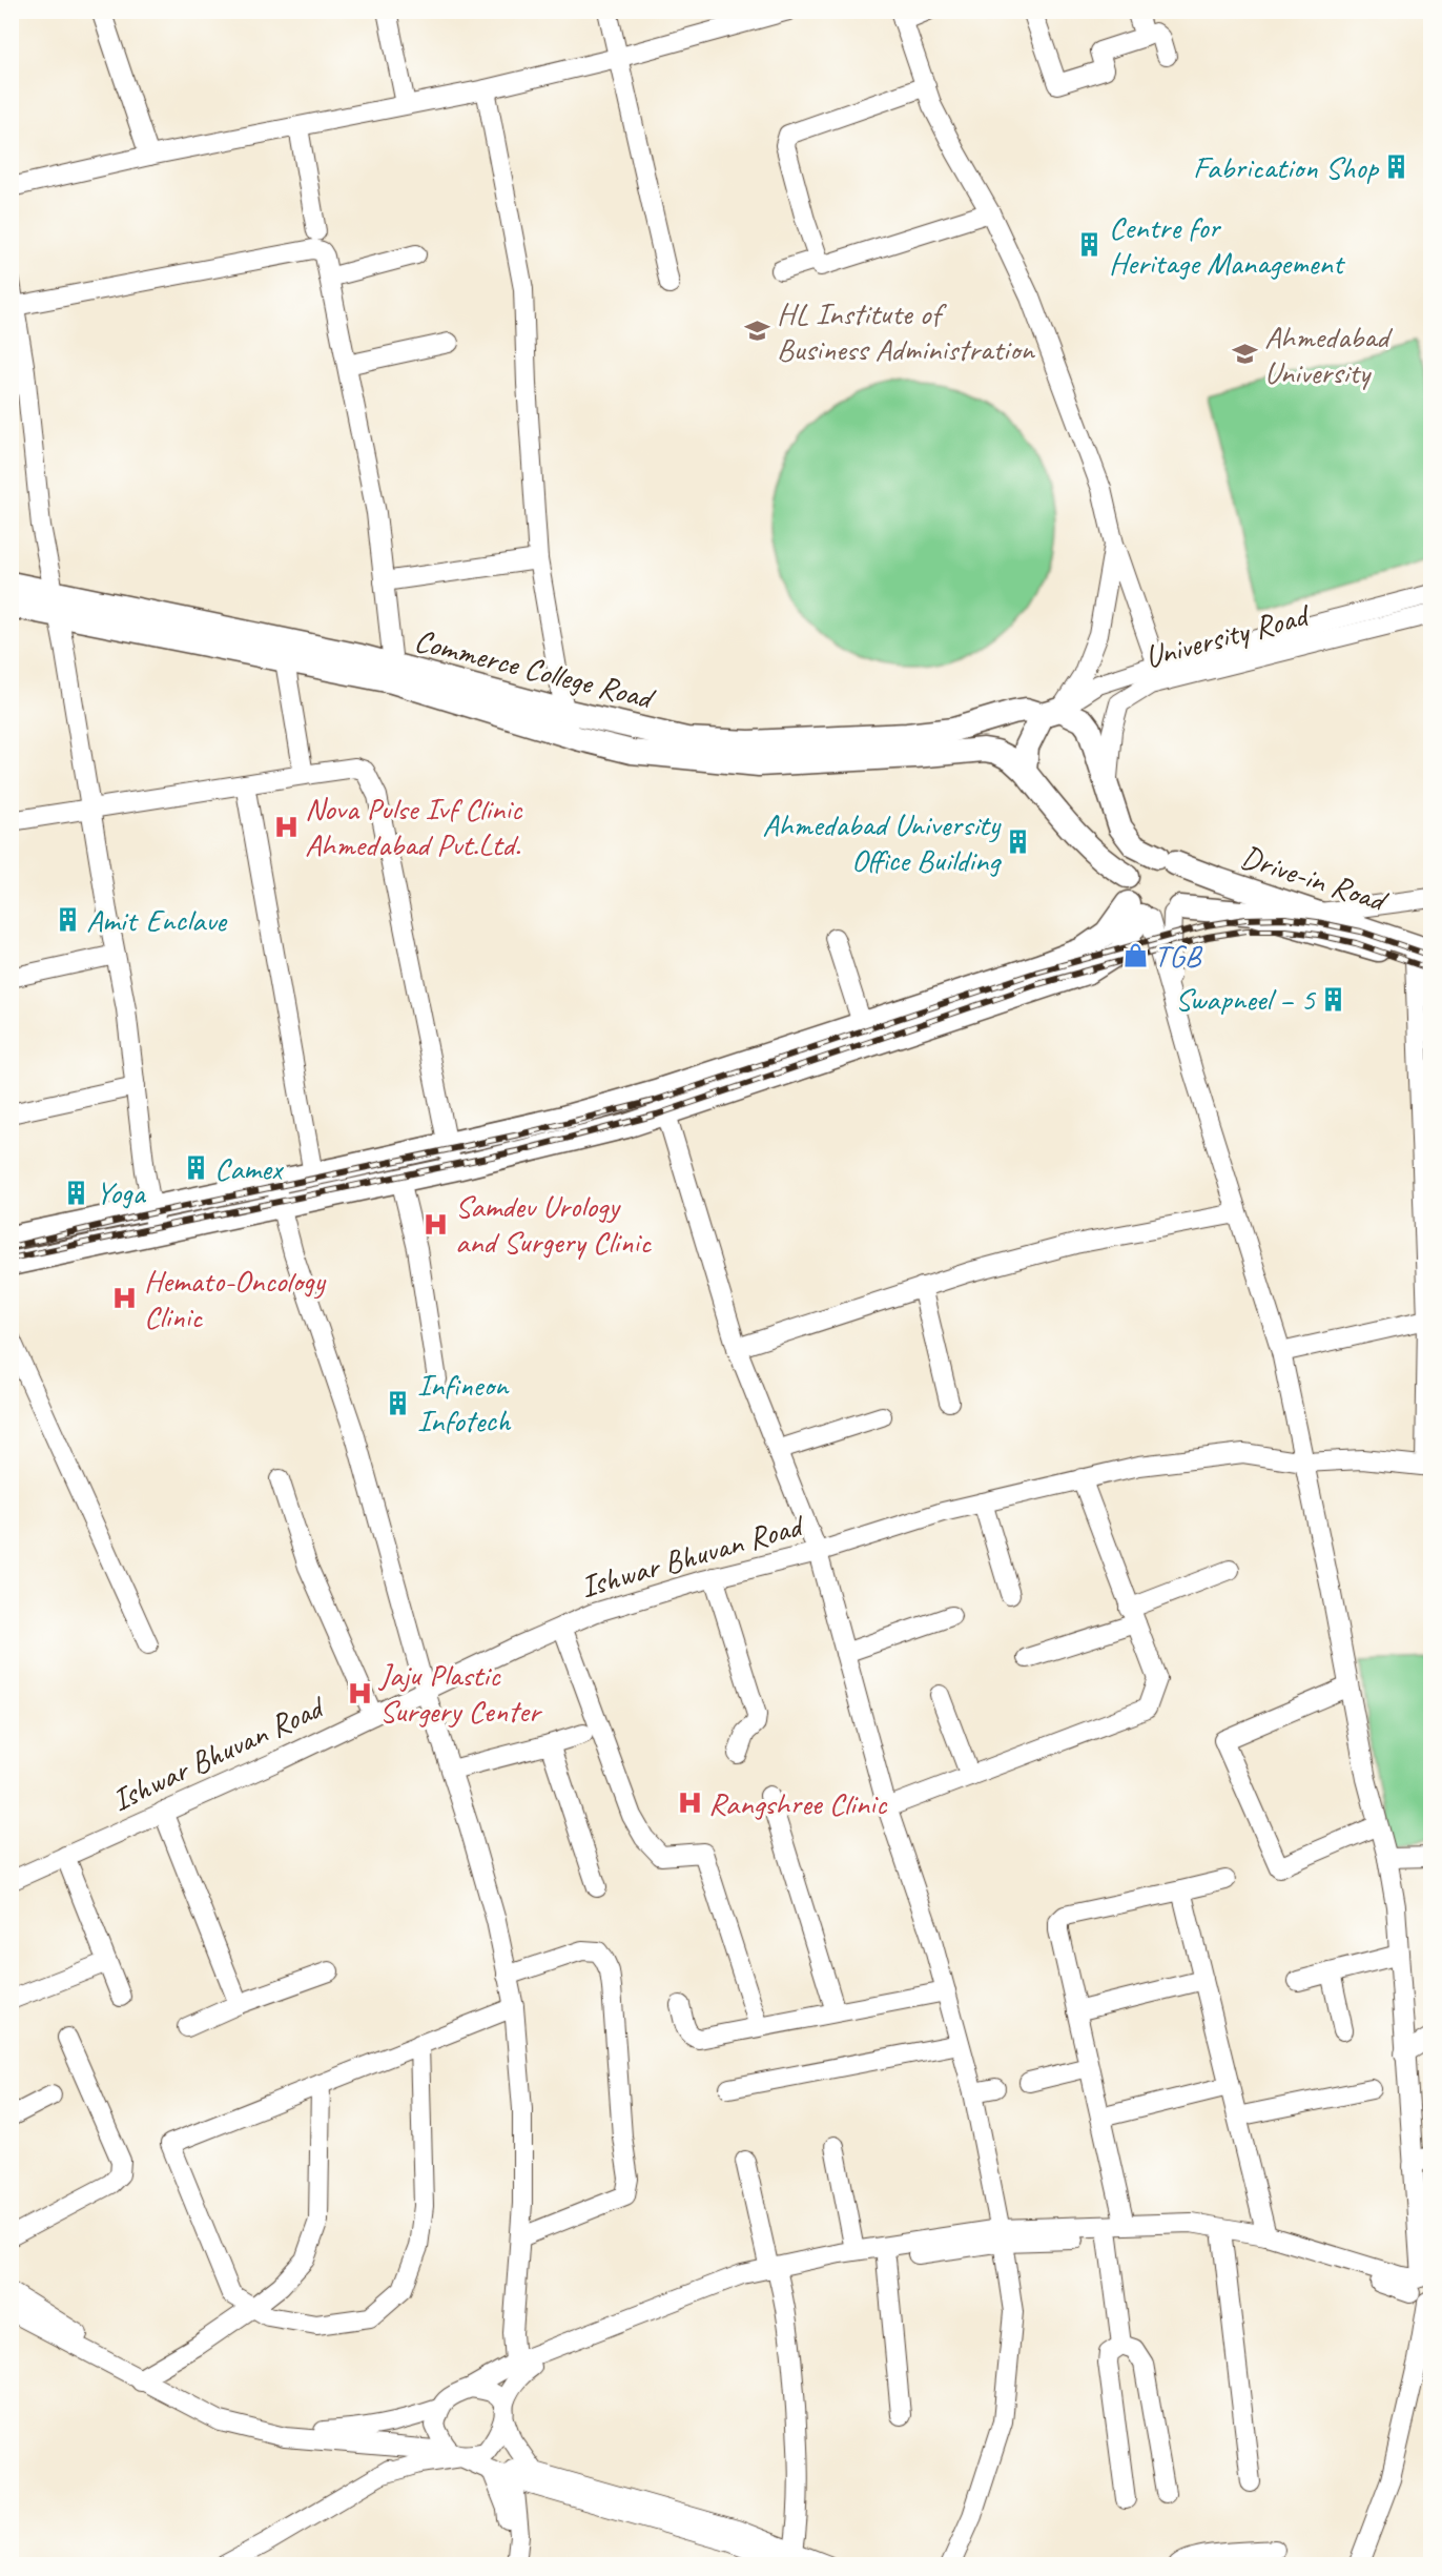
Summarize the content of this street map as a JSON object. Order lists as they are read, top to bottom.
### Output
{
  "streets": {
    "main road": ["Commerce College Road", "Drive-in Road"],
    "street": ["University Road", "Ishwar Bhuvan Road"]
  },
  "crossings": [
    ["University Road", "Commerce College Road"],
    ["University Road", "Drive-in Road"],
    ["Commerce College Road", "Drive-in Road"]
  ],
  "places": {
    "building": [
      "Fabrication Shop",
      "Centre for Heritage Management",
      "Ahmedabad University Office Building",
      "Amit Enclave",
      "Swapneel – 5",
      "Camex",
      "Yoga",
      "Infineon Infotech"
    ],
    "school or university": ["HL Institute of Business Administration", "Ahmedabad University"],
    "hospital": [
      "Nova Pulse Ivf Clinic Ahmedabad Pvt.Ltd.",
      "Samdev Urology and Surgery Clinic",
      "Hemato-Oncology Clinic",
      "Jaju Plastic Surgery Center",
      "Rangshree Clinic"
    ],
    "shop": ["TGB"]
  }
}
